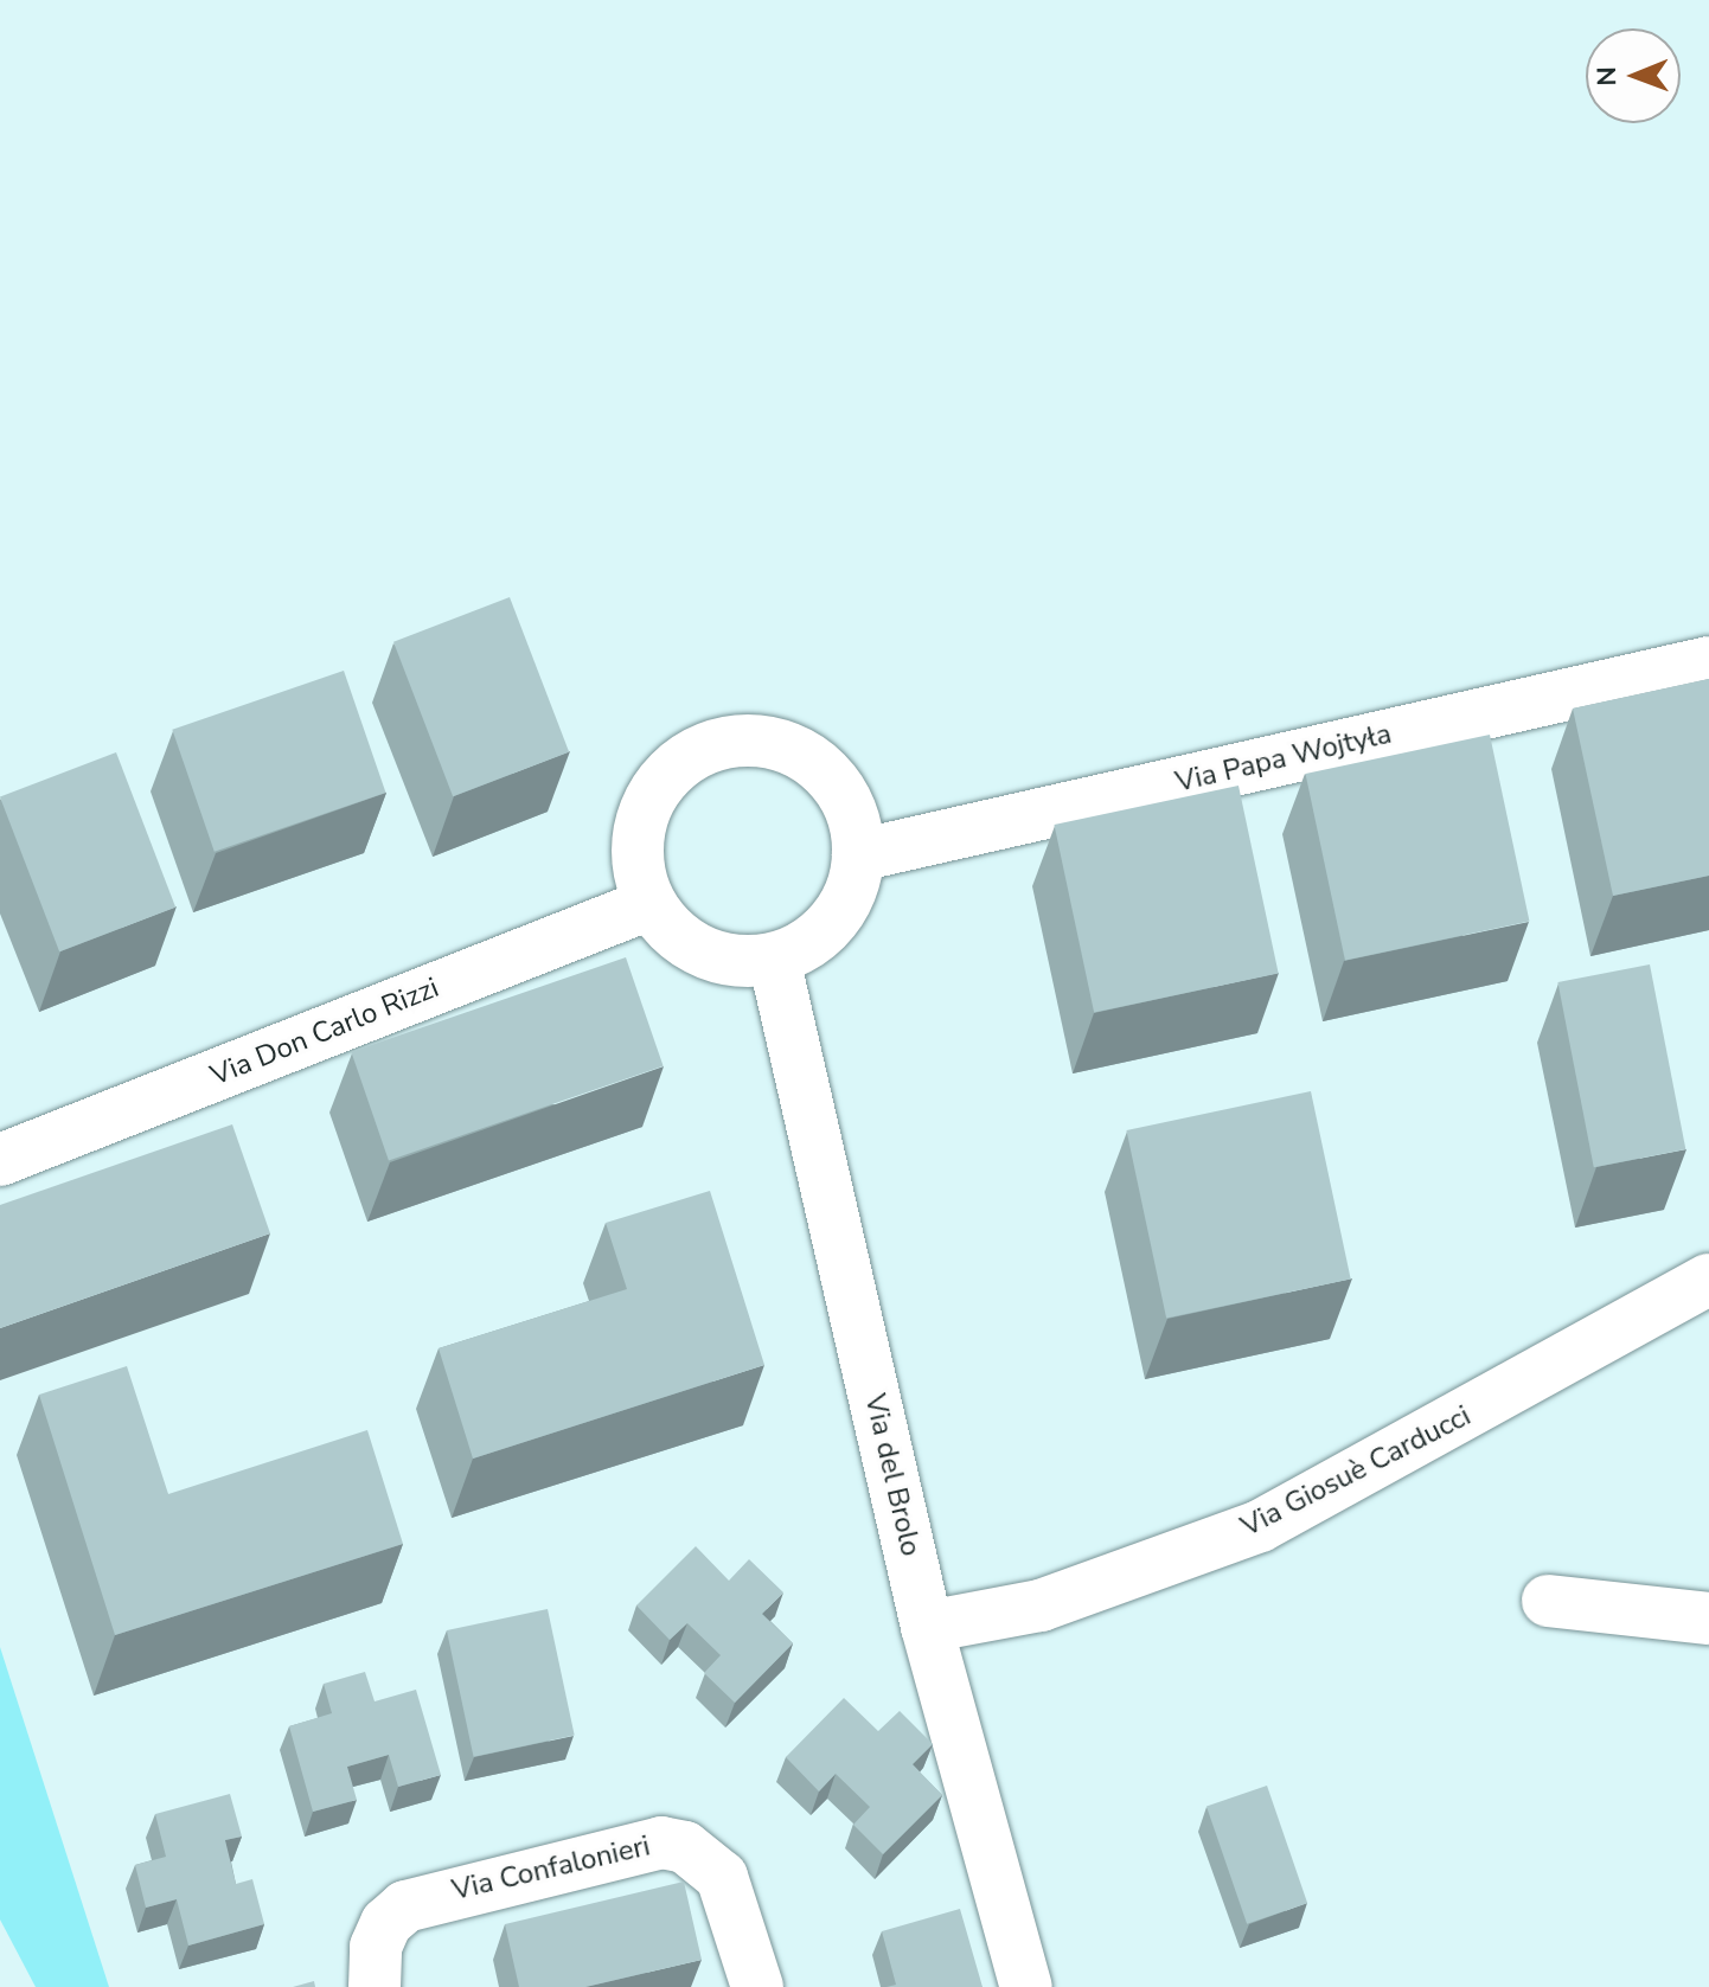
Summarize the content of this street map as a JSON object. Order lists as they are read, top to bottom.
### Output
{
  "streets": {
    "street": [
      "Via Papa Wojtyła",
      "Via Don Carlo Rizzi",
      "Via Giosuè Carducci",
      "Via del Brolo",
      "Via Confalonieri"
    ]
  },
  "crossings": [
    ["Via Papa Wojtyła", "Via Don Carlo Rizzi"],
    ["Via Papa Wojtyła", "Via del Brolo"],
    ["Via Don Carlo Rizzi", "Via del Brolo"],
    ["Via Giosuè Carducci", "Via del Brolo"]
  ],
  "north": "left"
}
